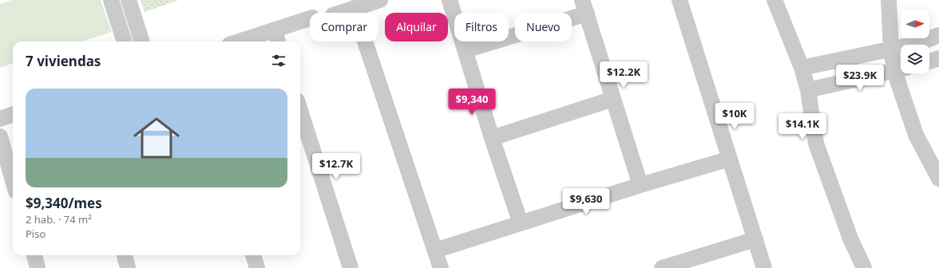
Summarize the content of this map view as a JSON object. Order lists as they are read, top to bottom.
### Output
{
  "north": "right",
  "page": {
    "chip": [
      "Comprar",
      "Alquilar",
      "Filtros",
      "Nuevo"
    ],
    "heading": "7 viviendas",
    "price": [
      "$12.2K",
      "$23.9K",
      "$9,340",
      "$10K",
      "$14.1K",
      "$12.7K",
      "$9,630"
    ],
    "list": [
      {
        "name": "$9,340/mes",
        "note": "2 hab. · 74 m² · Piso"
      }
    ]
  }
}
